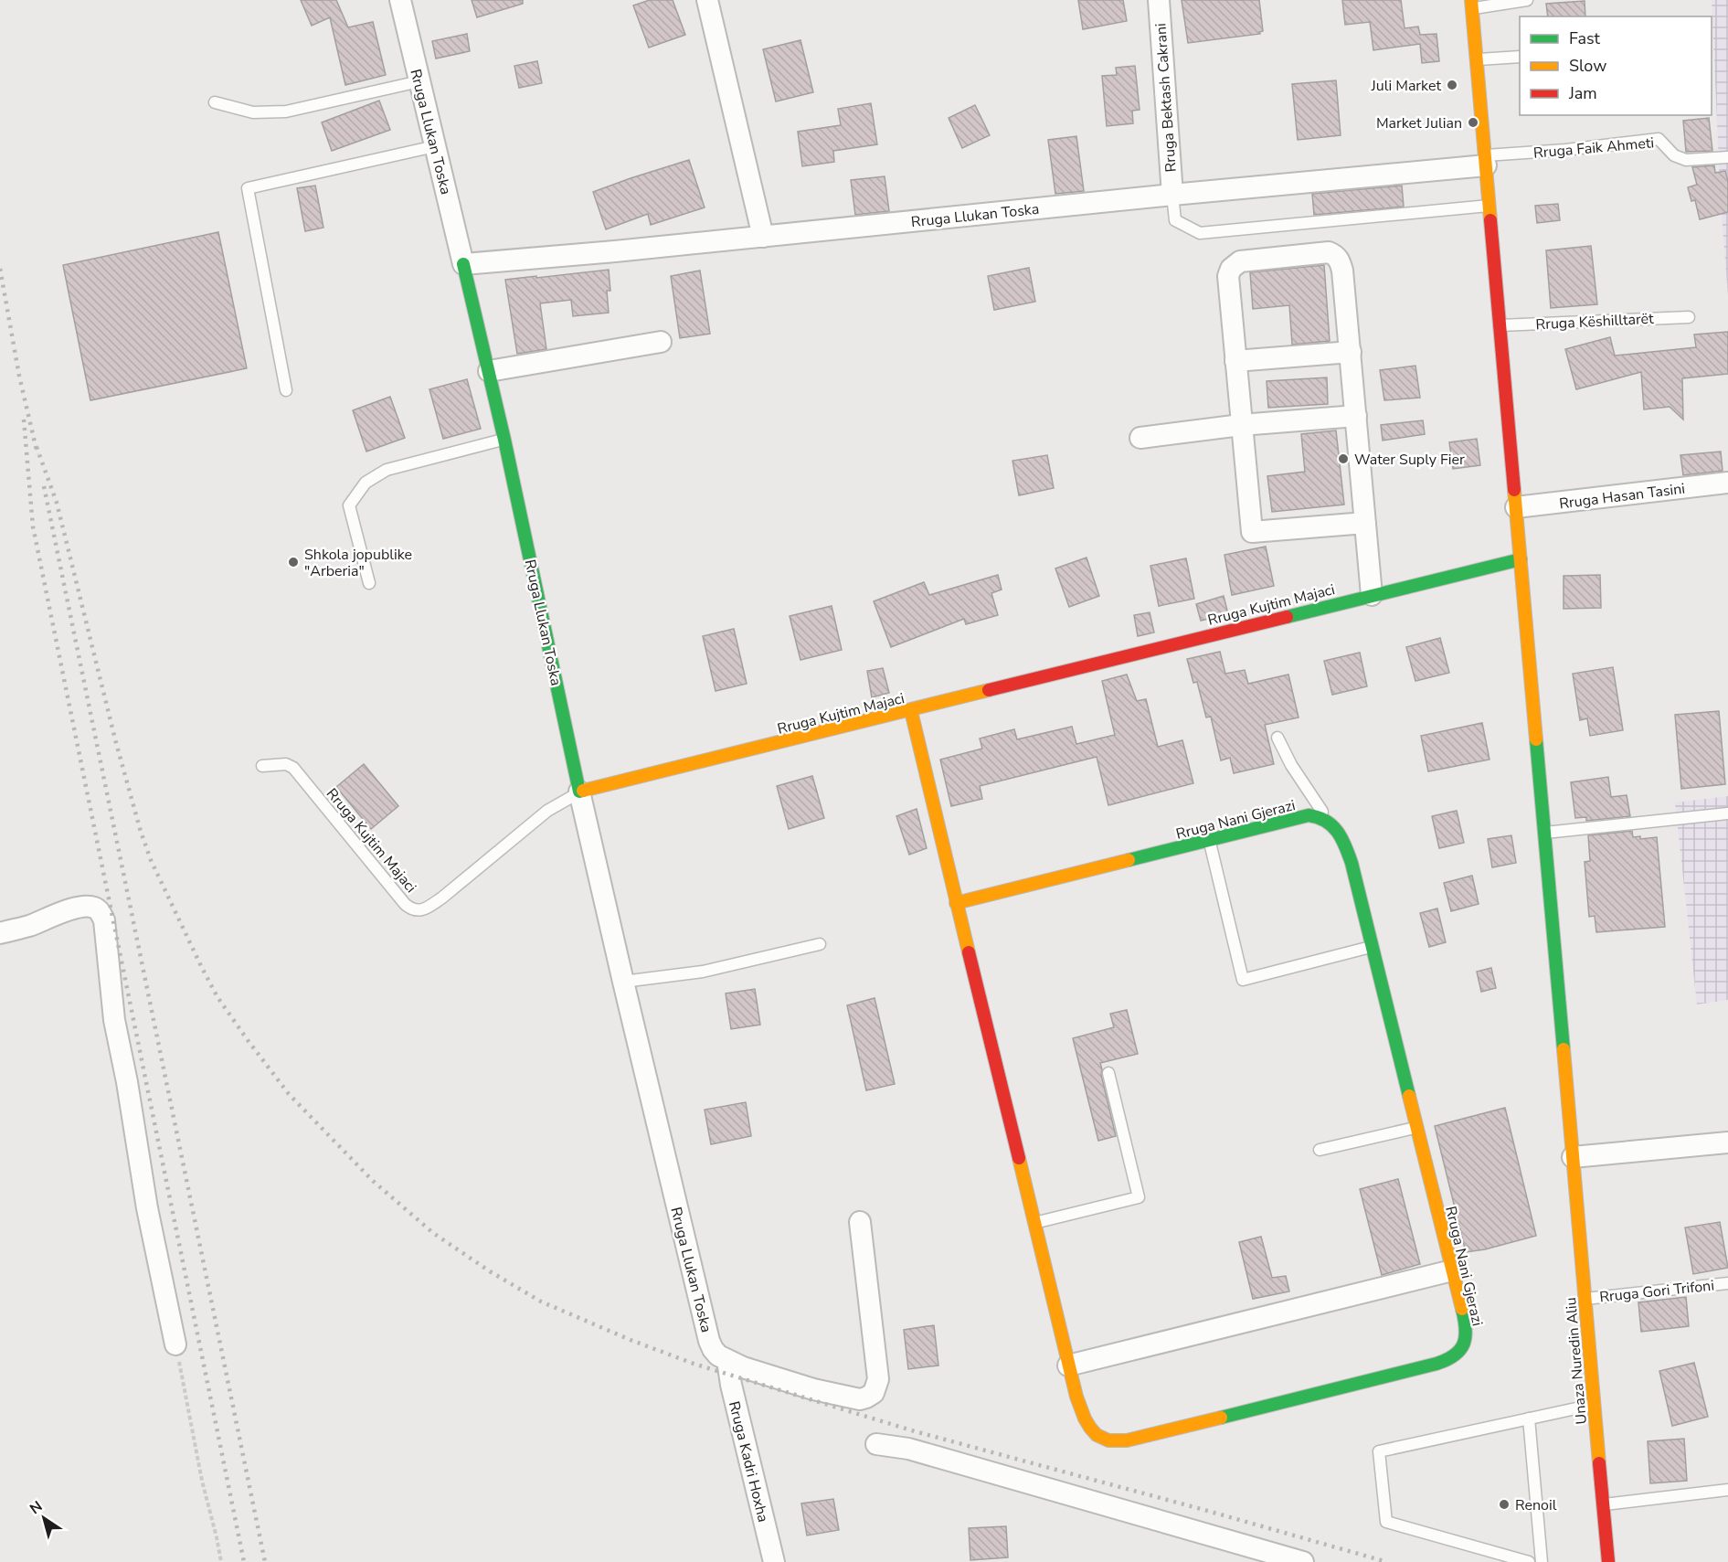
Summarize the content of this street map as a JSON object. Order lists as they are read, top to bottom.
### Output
{
  "streets": {
    "street": [
      "Rruga Bektash Cakrani",
      "Rruga Llukan Toska",
      "Rruga Hasan Tasini",
      "Rruga Kujtim Majaci",
      "Rruga Nani Gjerazi",
      "Unaza Nuredin Aliu",
      "Rruga Kadri Hoxha"
    ],
    "lane": ["Rruga Faik Ahmeti", "Rruga Këshilltarët", "Rruga Gori Trifoni"]
  },
  "crossings": [
    ["Rruga Bektash Cakrani", "Rruga Llukan Toska"],
    ["Rruga Llukan Toska", "Rruga Faik Ahmeti"],
    ["Rruga Llukan Toska", "Rruga Kujtim Majaci"],
    ["Rruga Llukan Toska", "Unaza Nuredin Aliu"],
    ["Rruga Llukan Toska", "Rruga Kadri Hoxha"],
    ["Rruga Faik Ahmeti", "Unaza Nuredin Aliu"],
    ["Rruga Këshilltarët", "Unaza Nuredin Aliu"],
    ["Rruga Hasan Tasini", "Unaza Nuredin Aliu"],
    ["Rruga Kujtim Majaci", "Rruga Nani Gjerazi"],
    ["Rruga Kujtim Majaci", "Unaza Nuredin Aliu"],
    ["Rruga Gori Trifoni", "Unaza Nuredin Aliu"]
  ],
  "places": [
    "Juli Market",
    "Market Julian",
    "Water Suply Fier",
    "Shkola jopublike \"Arberia\"",
    "Renoil"
  ],
  "legend": ["Fast", "Slow", "Jam"],
  "north": "top left"
}
